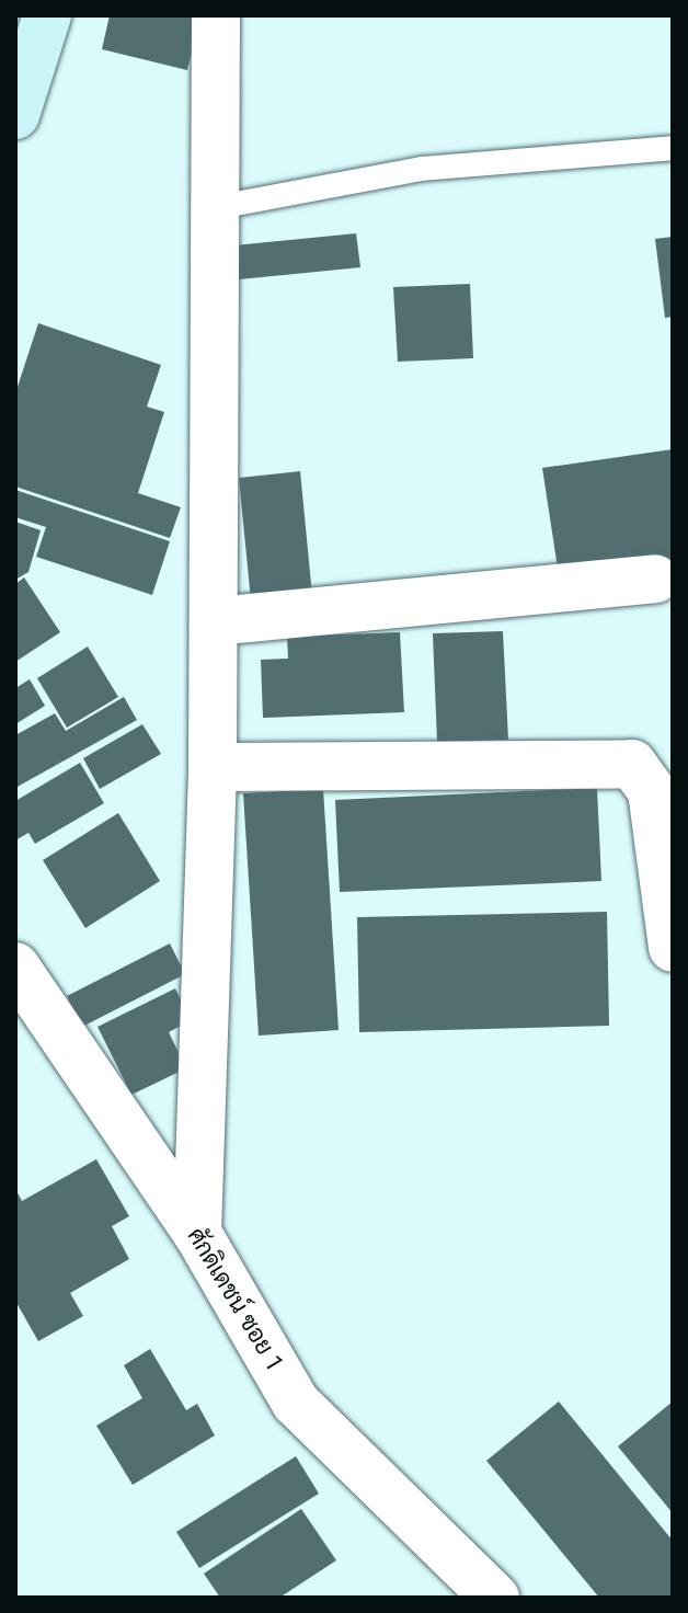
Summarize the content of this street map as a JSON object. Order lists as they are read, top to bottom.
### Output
{
  "streets": {
    "street": ["ศักดิเดชน์ ซอย 1"]
  }
}
